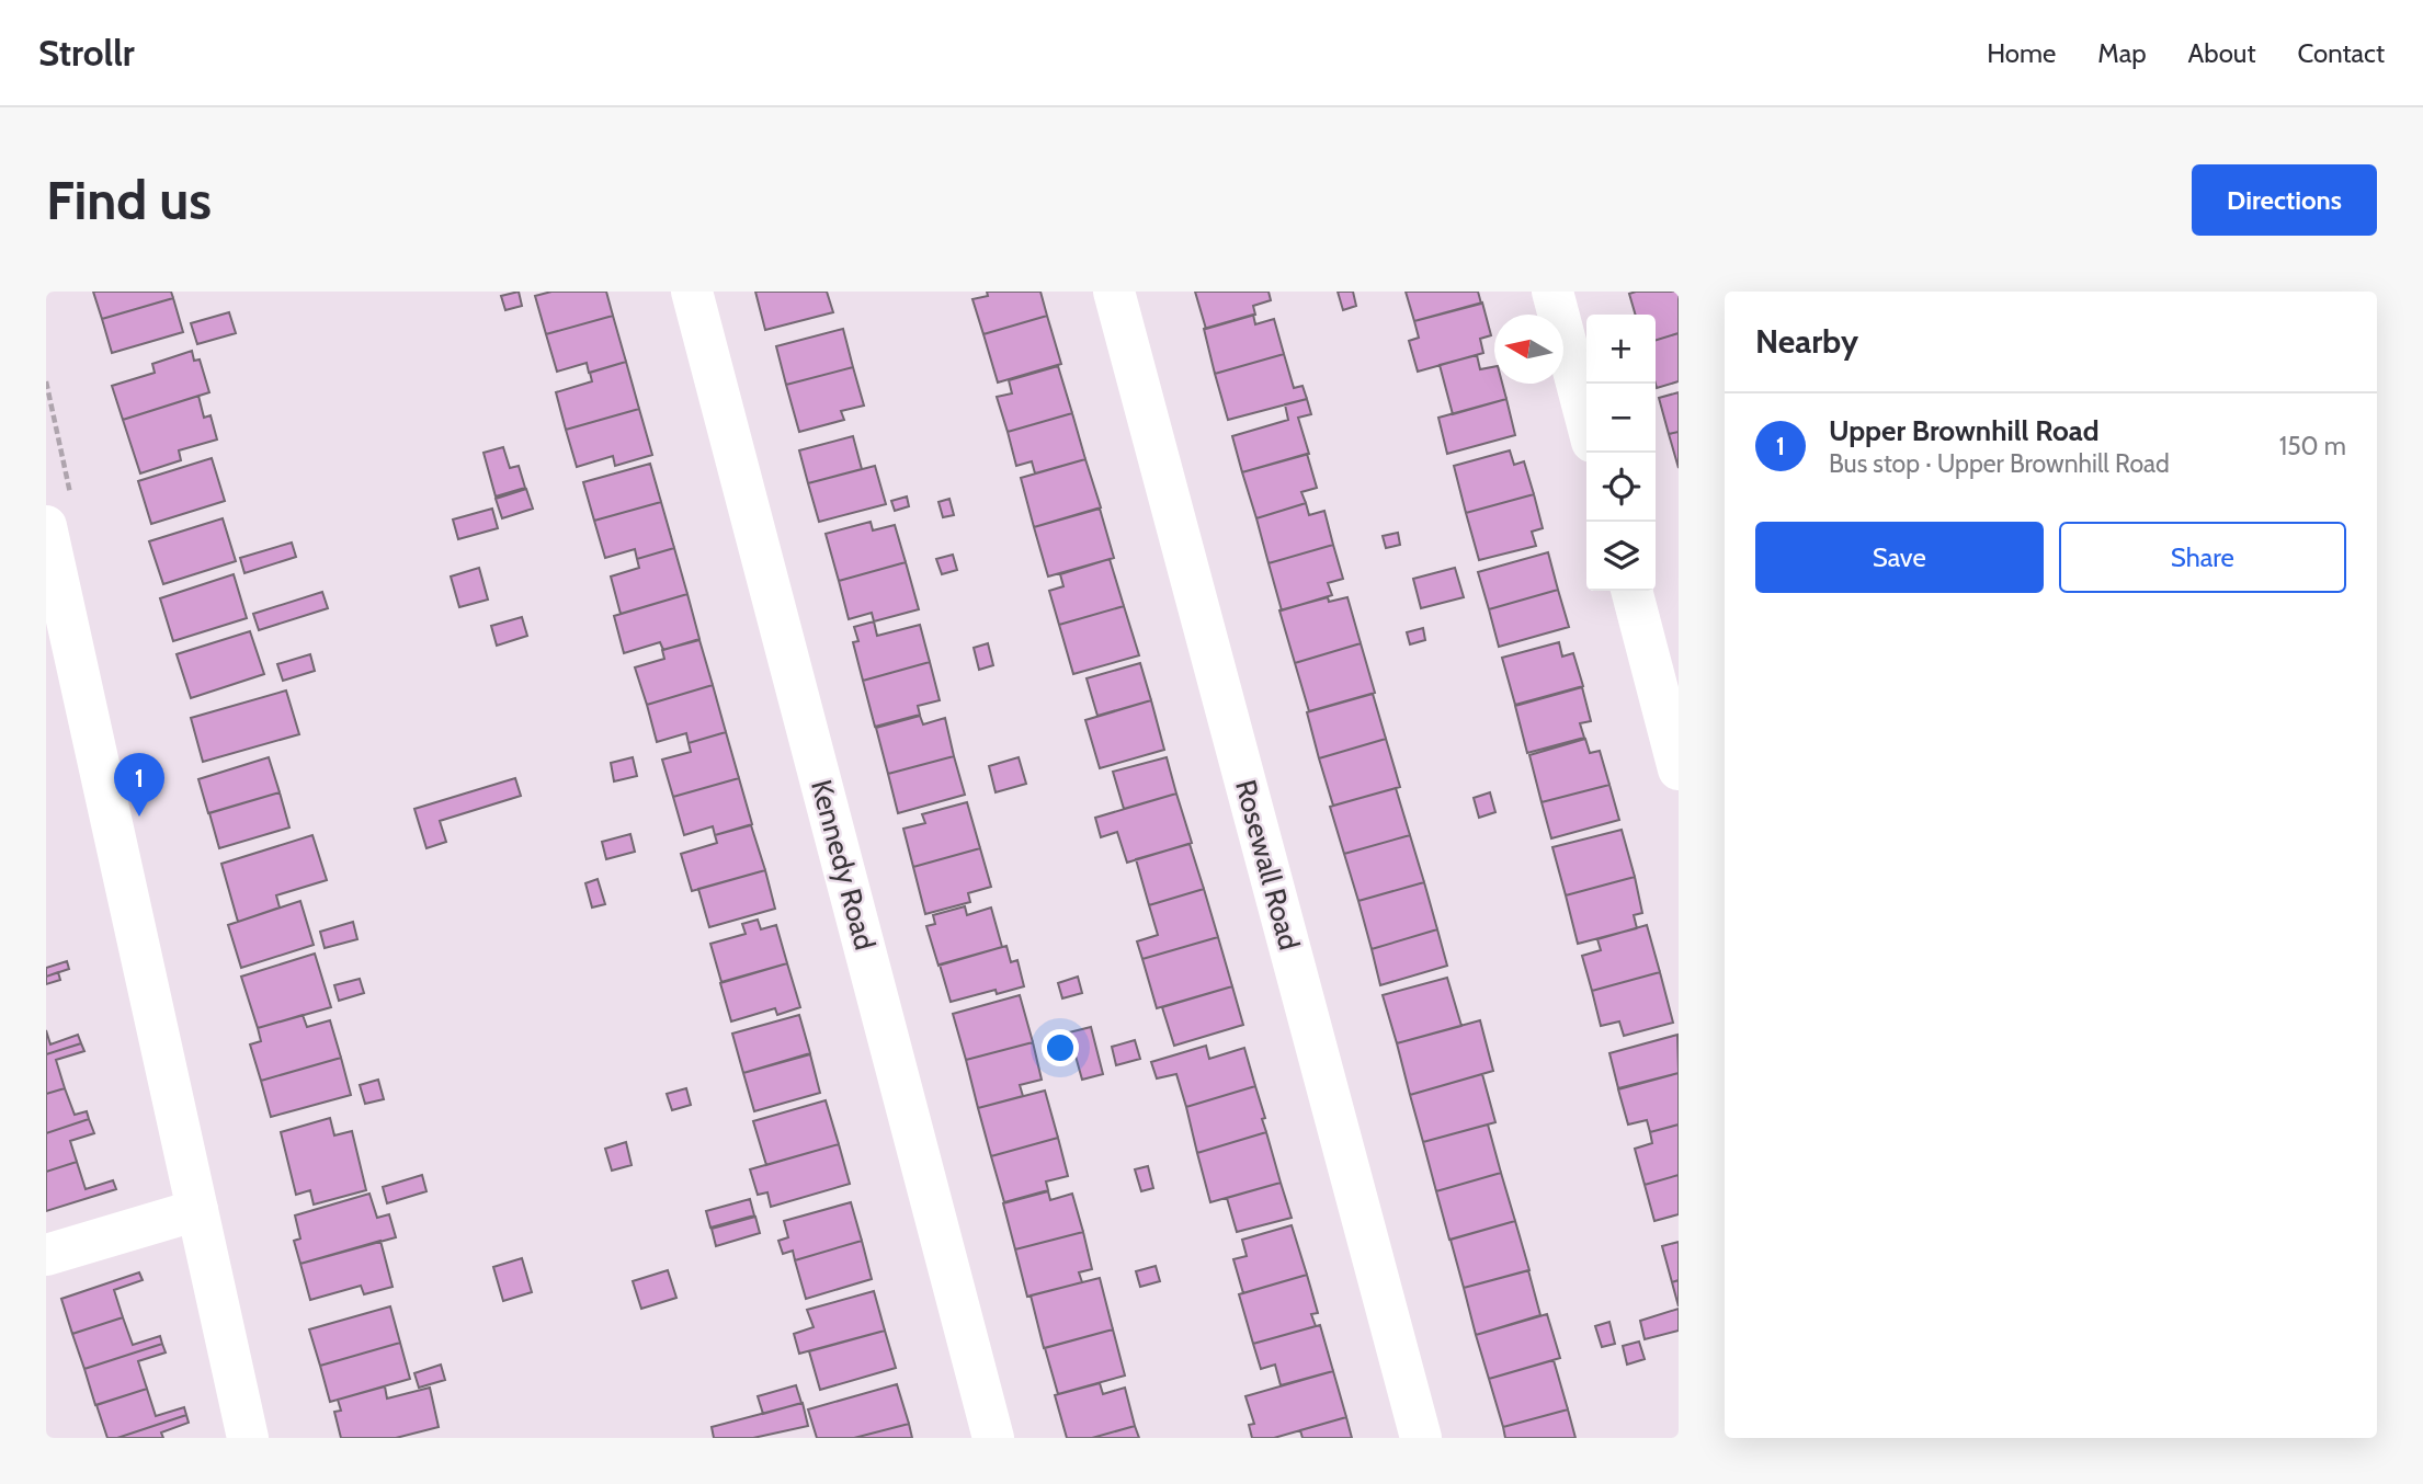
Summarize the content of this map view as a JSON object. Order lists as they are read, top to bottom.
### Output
{
  "streets": {
    "street": ["Kennedy Road", "Rosewall Road"]
  },
  "north": "left",
  "page": {
    "header": "Strollr",
    "nav": [
      "Home",
      "Map",
      "About",
      "Contact"
    ],
    "buttons": [
      "Directions",
      ["Save", "Share"]
    ],
    "title": "Find us",
    "heading": "Nearby",
    "map_buttons": ["+", "−"],
    "list": [
      {
        "mark": "1",
        "name": "Upper Brownhill Road",
        "note": "Bus stop · Upper Brownhill Road",
        "value": "150 m"
      }
    ],
    "pins": "1"
  }
}
